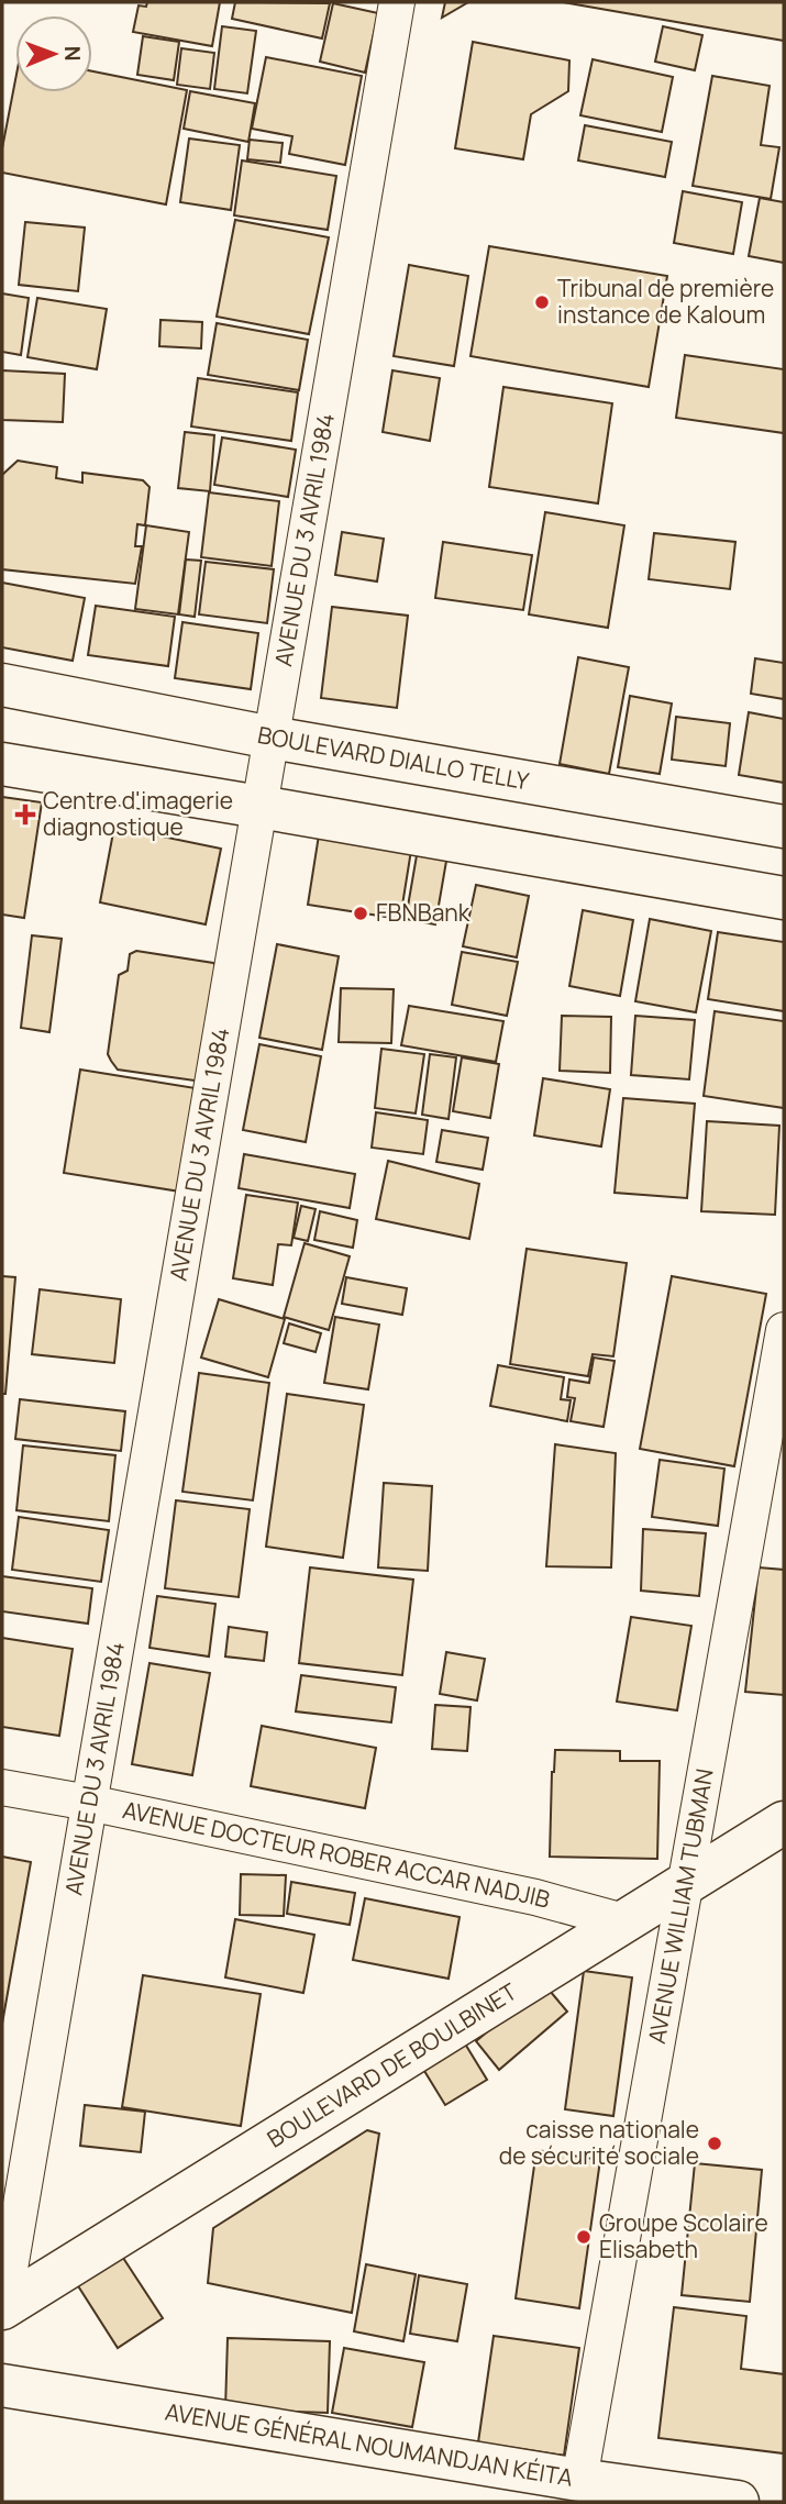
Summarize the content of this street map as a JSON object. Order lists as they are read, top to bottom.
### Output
{
  "streets": {
    "main road": ["BOULEVARD DIALLO TELLY", "BOULEVARD DE BOULBINET", "AVENUE GÉNÉRAL NOUMANDJAN KÉITA"],
    "street": ["AVENUE DU 3 AVRIL 1984", "AVENUE DOCTEUR ROBER ACCAR NADJIB", "AVENUE WILLIAM TUBMAN"]
  },
  "crossings": [
    ["AVENUE DU 3 AVRIL 1984", "BOULEVARD DIALLO TELLY"],
    ["AVENUE DU 3 AVRIL 1984", "AVENUE DOCTEUR ROBER ACCAR NADJIB"],
    ["AVENUE DU 3 AVRIL 1984", "BOULEVARD DE BOULBINET"],
    ["AVENUE DOCTEUR ROBER ACCAR NADJIB", "BOULEVARD DE BOULBINET"],
    ["AVENUE WILLIAM TUBMAN", "BOULEVARD DE BOULBINET"],
    ["AVENUE WILLIAM TUBMAN", "AVENUE GÉNÉRAL NOUMANDJAN KÉITA"]
  ],
  "places": {
    "other": [
      "Tribunal de première instance de Kaloum",
      "FBNBank",
      "caisse nationale de sécurité sociale",
      "Groupe Scolaire Elisabeth"
    ],
    "health": ["Centre d'imagerie diagnostique"]
  },
  "north": "right"
}
